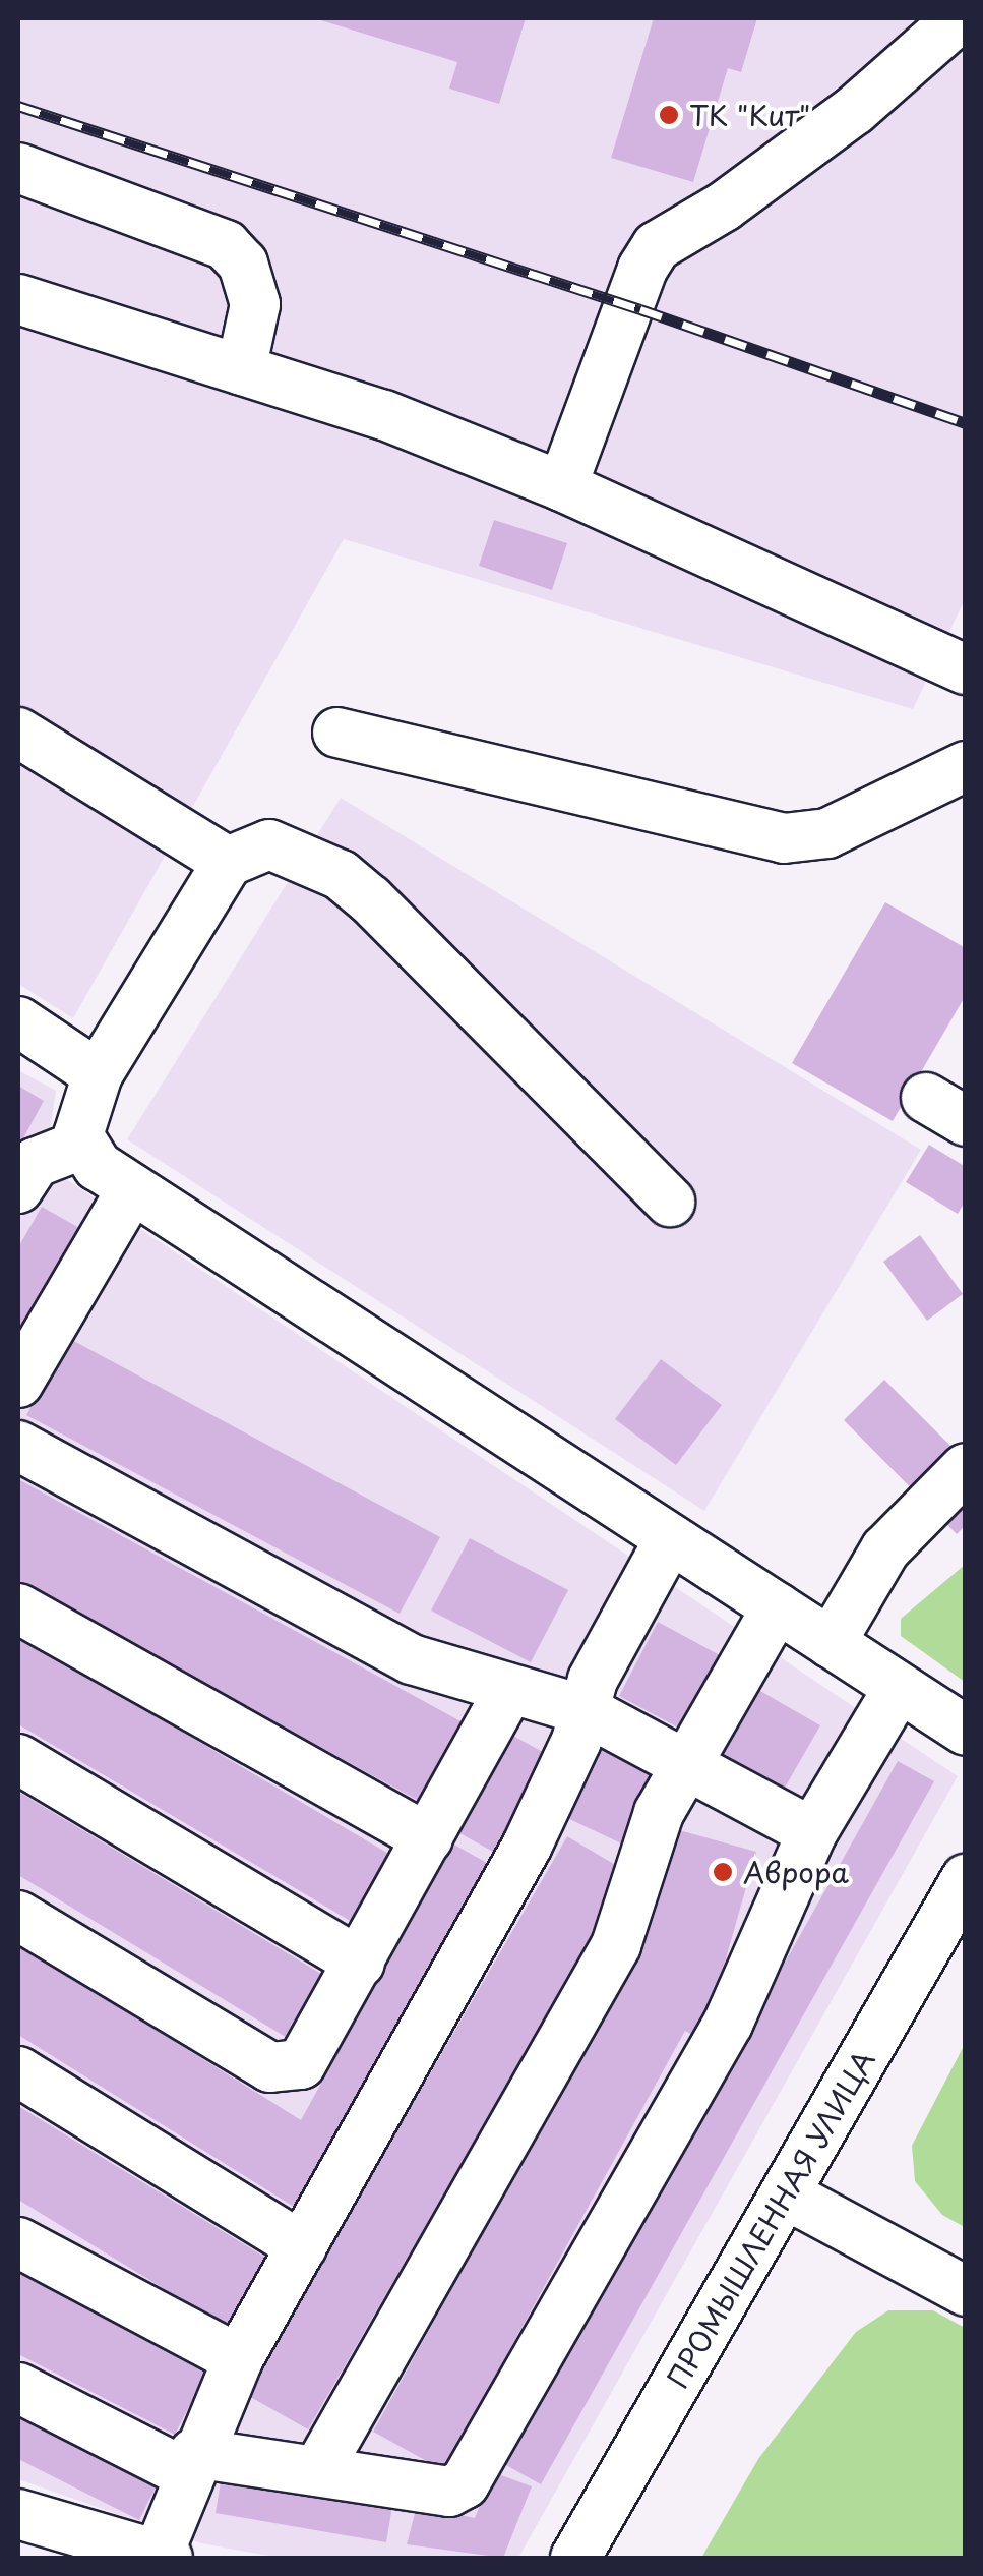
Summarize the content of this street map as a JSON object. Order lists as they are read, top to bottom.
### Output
{
  "streets": {
    "street": ["ПРОМЫШЛЕННАЯ УЛИЦА"]
  },
  "places": ["ТК \"Кит\"", "Аврора"]
}
